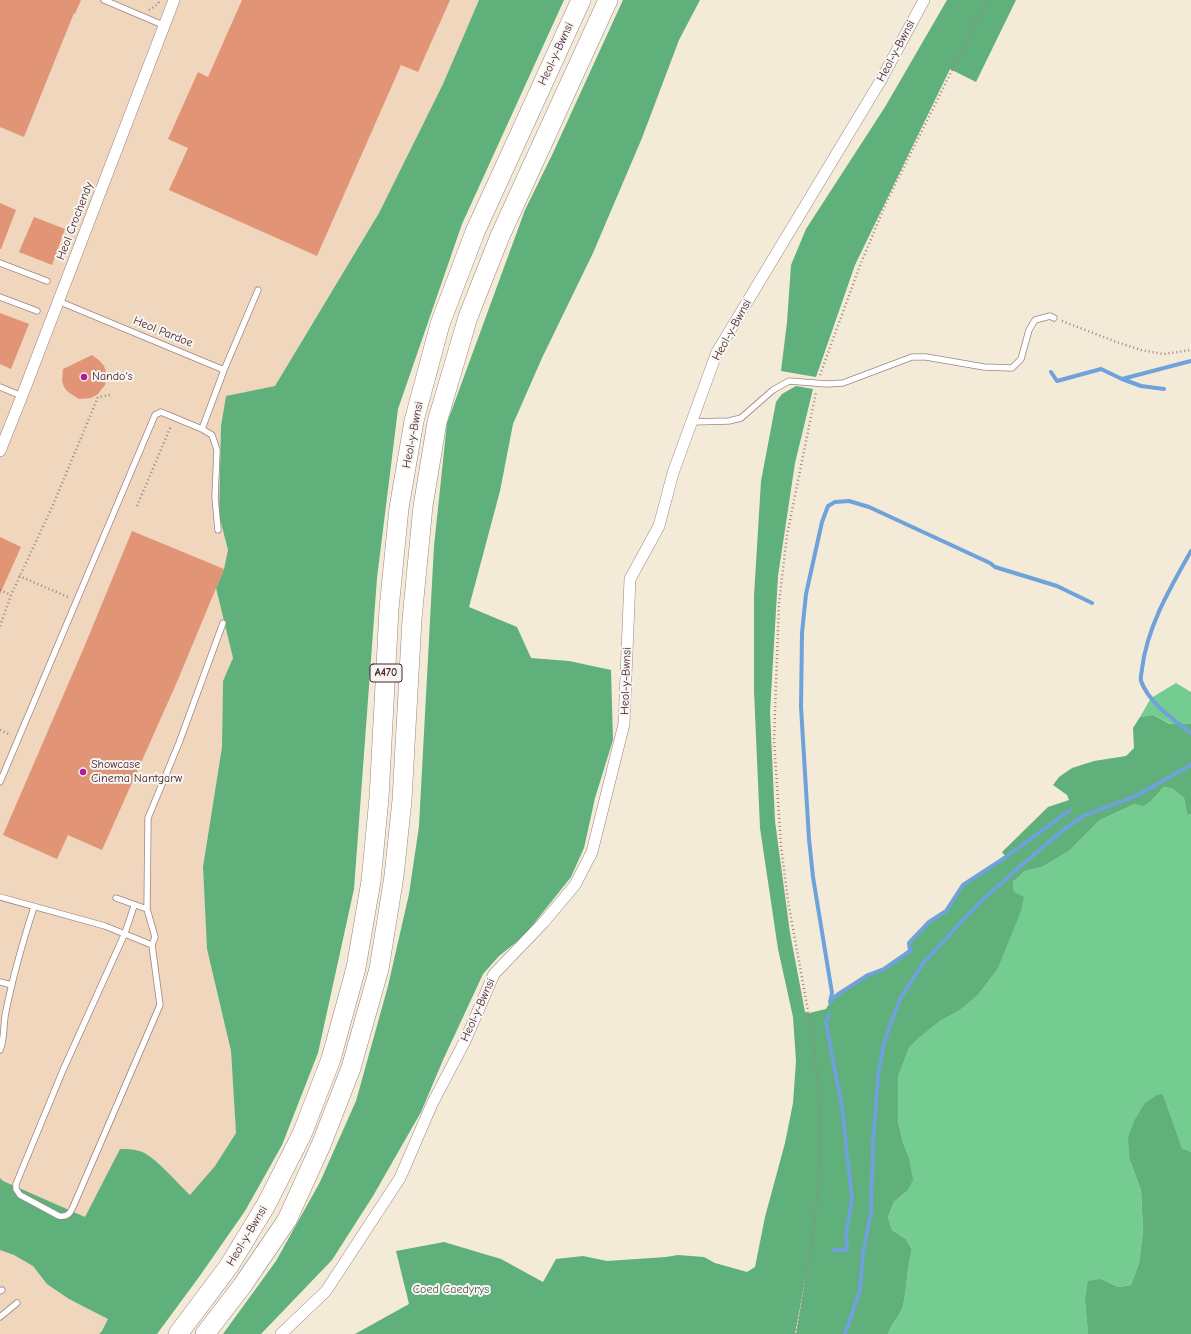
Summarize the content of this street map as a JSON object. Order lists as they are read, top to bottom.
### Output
{
  "streets": {
    "highway": ["Heol-y-Bwnsi", "A470"],
    "street": ["Heol Crochendy"],
    "lane": ["Heol Pardoe"]
  },
  "crossings": [
    ["Heol Crochendy", "Heol Pardoe"]
  ],
  "parks": ["Coed Caedyrys"],
  "places": ["Nando's", "Showcase Cinema Nantgarw"]
}
